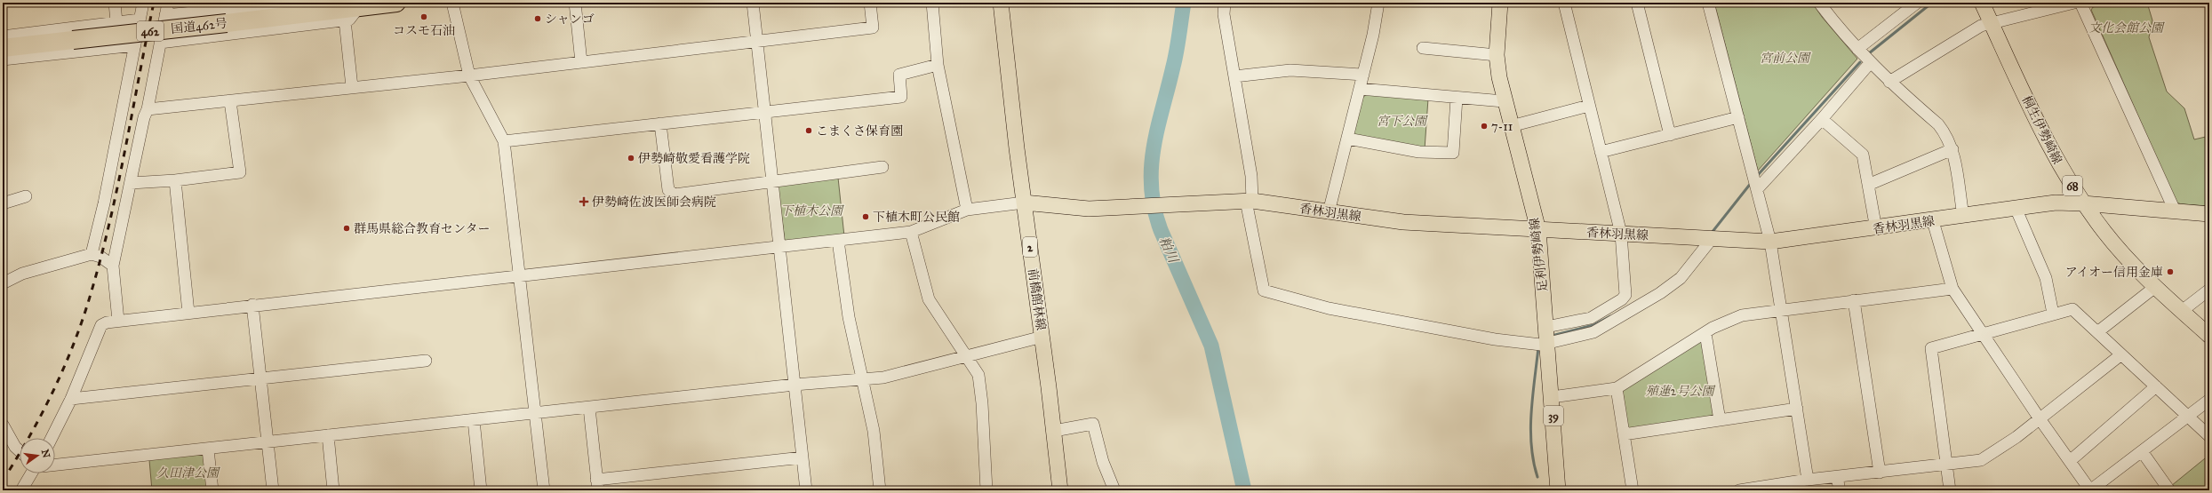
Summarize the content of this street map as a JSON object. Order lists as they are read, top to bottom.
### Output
{
  "streets": {
    "highway": ["国道462号", "462"],
    "main road": [
      "桐生伊勢崎線",
      "68",
      "香林羽黒線",
      "2",
      "足利伊勢崎線",
      "前橋館林線",
      "39"
    ]
  },
  "crossings": [
    ["桐生伊勢崎線", "香林羽黒線"],
    ["香林羽黒線", "足利伊勢崎線"],
    ["香林羽黒線", "前橋館林線"]
  ],
  "water": ["粕川"],
  "parks": [
    "文化会館公園",
    "宮前公園",
    "宮下公園",
    "下植木公園",
    "殖蓮2号公園",
    "久田津公園"
  ],
  "places": {
    "other": [
      "コスモ石油",
      "シャンゴ",
      "7-11",
      "こまくさ保育園",
      "伊勢崎敬愛看護学院",
      "下植木町公民館",
      "群馬県総合教育センター",
      "アイオー信用金庫"
    ],
    "health": ["伊勢崎佐波医師会病院"]
  },
  "north": "right"
}
